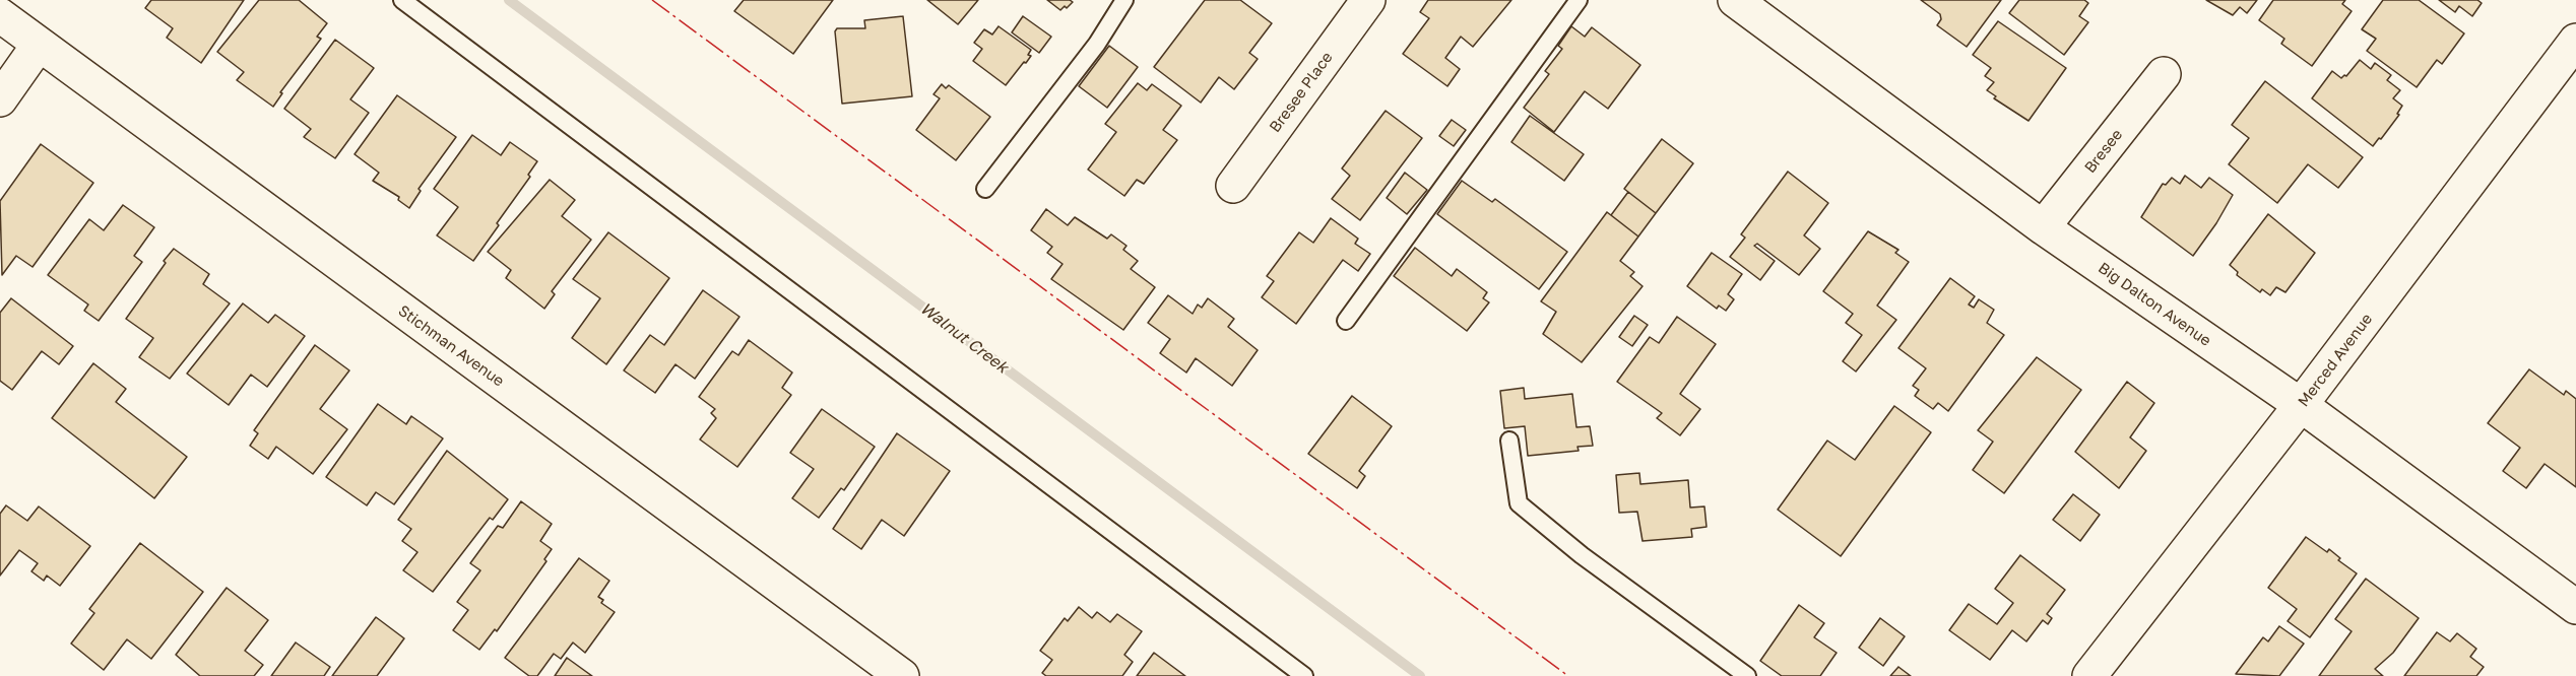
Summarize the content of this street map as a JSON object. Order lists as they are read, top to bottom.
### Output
{
  "streets": {
    "street": [
      "Bresee Place",
      "Bresee",
      "Big Dalton Avenue",
      "Stichman Avenue",
      "Merced Avenue"
    ]
  },
  "crossings": [
    ["Bresee", "Big Dalton Avenue"],
    ["Big Dalton Avenue", "Merced Avenue"]
  ],
  "water": ["Walnut Creek"]
}
